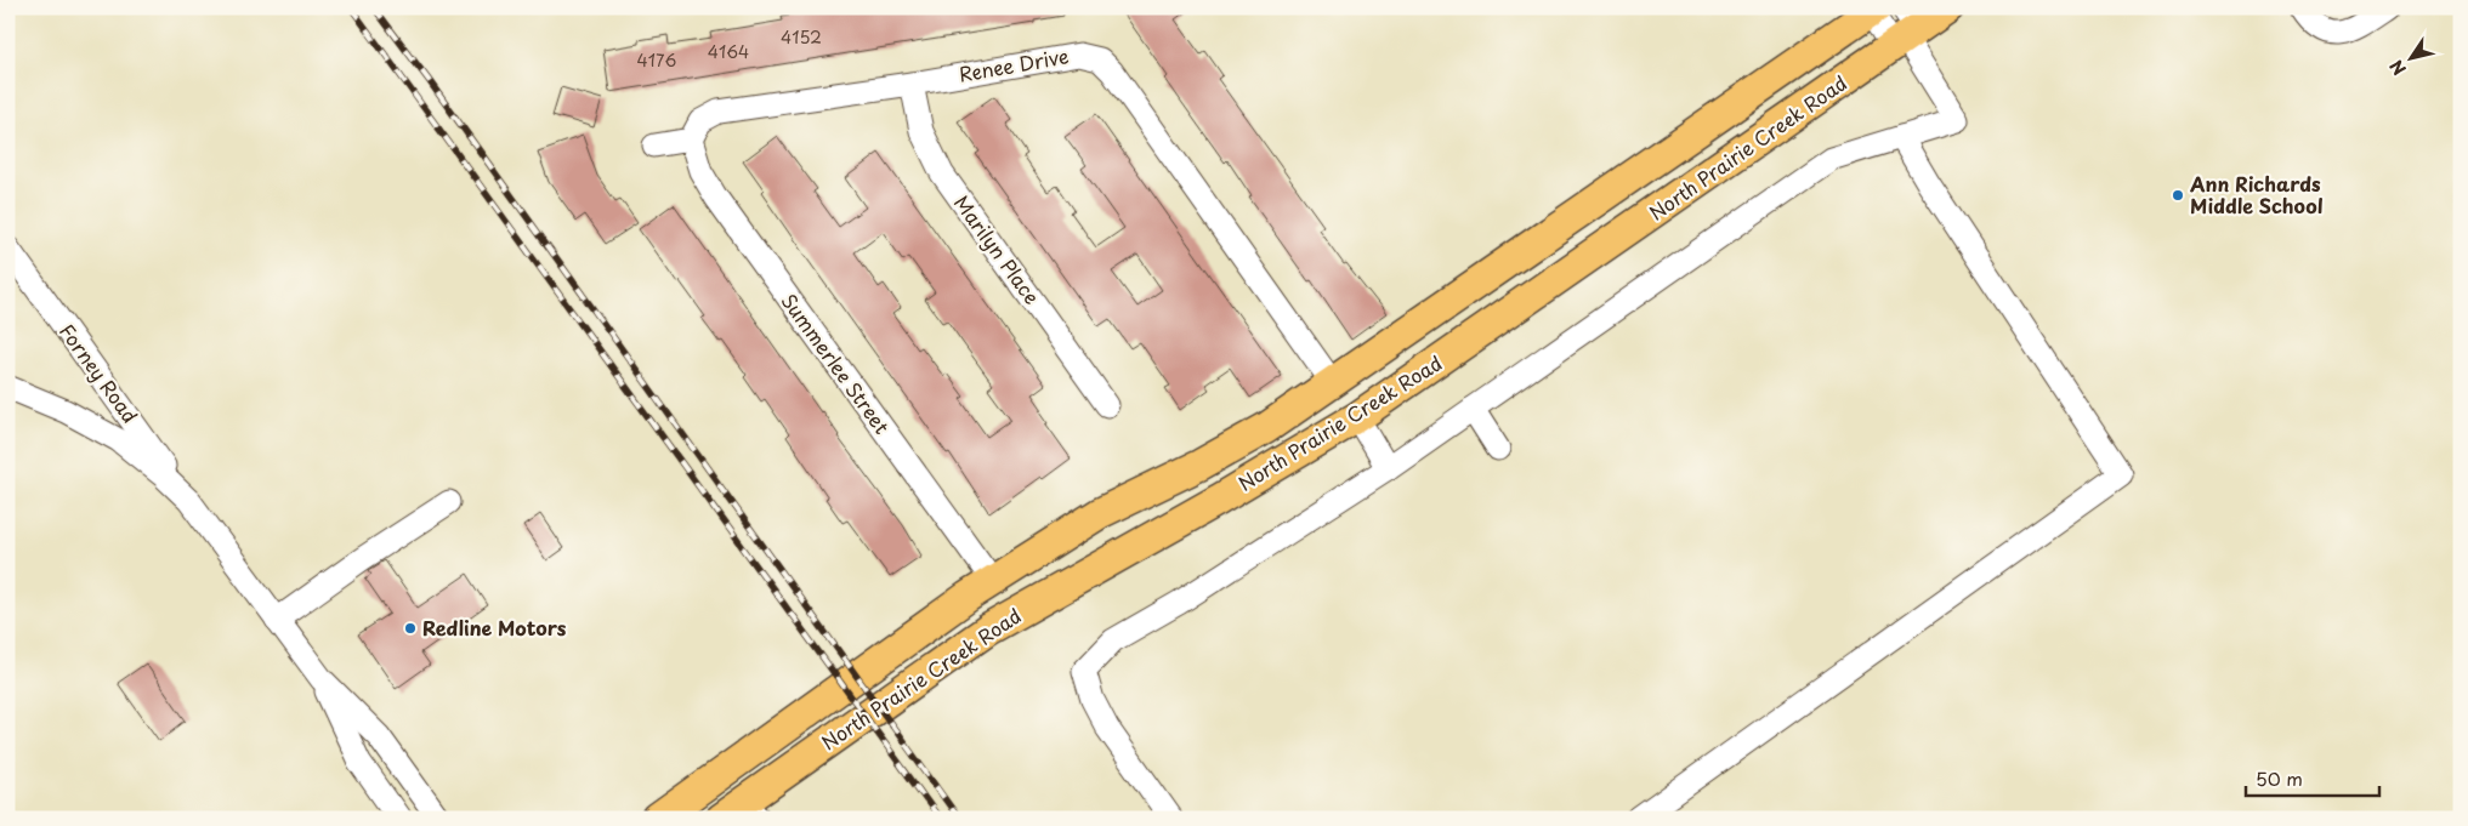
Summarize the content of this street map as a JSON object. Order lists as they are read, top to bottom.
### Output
{
  "streets": {
    "main road": ["North Prairie Creek Road"],
    "street": [
      "Renee Drive",
      "Marilyn Place",
      "Summerlee Street",
      "Forney Road"
    ]
  },
  "crossings": [
    ["Renee Drive", "North Prairie Creek Road"],
    ["Renee Drive", "Marilyn Place"],
    ["Renee Drive", "Summerlee Street"],
    ["North Prairie Creek Road", "Summerlee Street"]
  ],
  "places": ["Ann Richards Middle School", "Redline Motors"],
  "house_numbers": ["4152", "4164", "4176"],
  "scale_bar": "50 m",
  "north": "bottom left"
}
